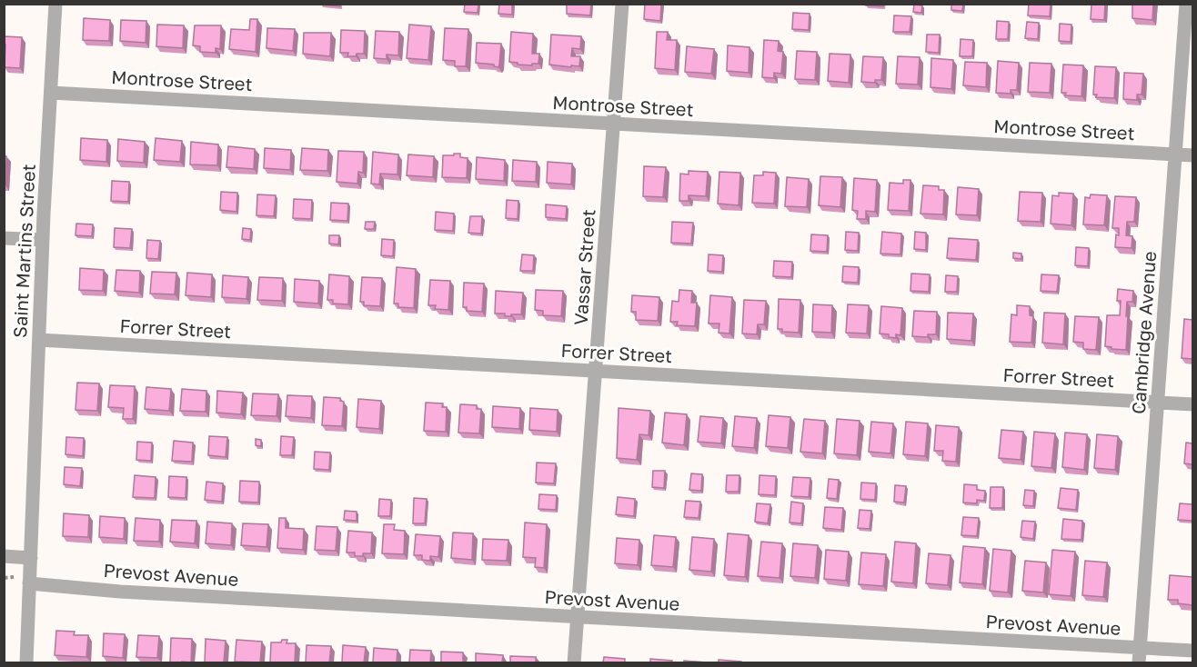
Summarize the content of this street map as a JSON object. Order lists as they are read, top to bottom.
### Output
{
  "streets": {
    "street": [
      "Montrose Street",
      "Saint Martins Street",
      "Vassar Street",
      "Forrer Street",
      "Cambridge Avenue",
      "Prevost Avenue"
    ]
  },
  "crossings": [
    ["Montrose Street", "Saint Martins Street"],
    ["Montrose Street", "Vassar Street"],
    ["Montrose Street", "Cambridge Avenue"],
    ["Saint Martins Street", "Forrer Street"],
    ["Saint Martins Street", "Prevost Avenue"],
    ["Vassar Street", "Forrer Street"],
    ["Vassar Street", "Prevost Avenue"],
    ["Forrer Street", "Cambridge Avenue"],
    ["Cambridge Avenue", "Prevost Avenue"]
  ]
}
